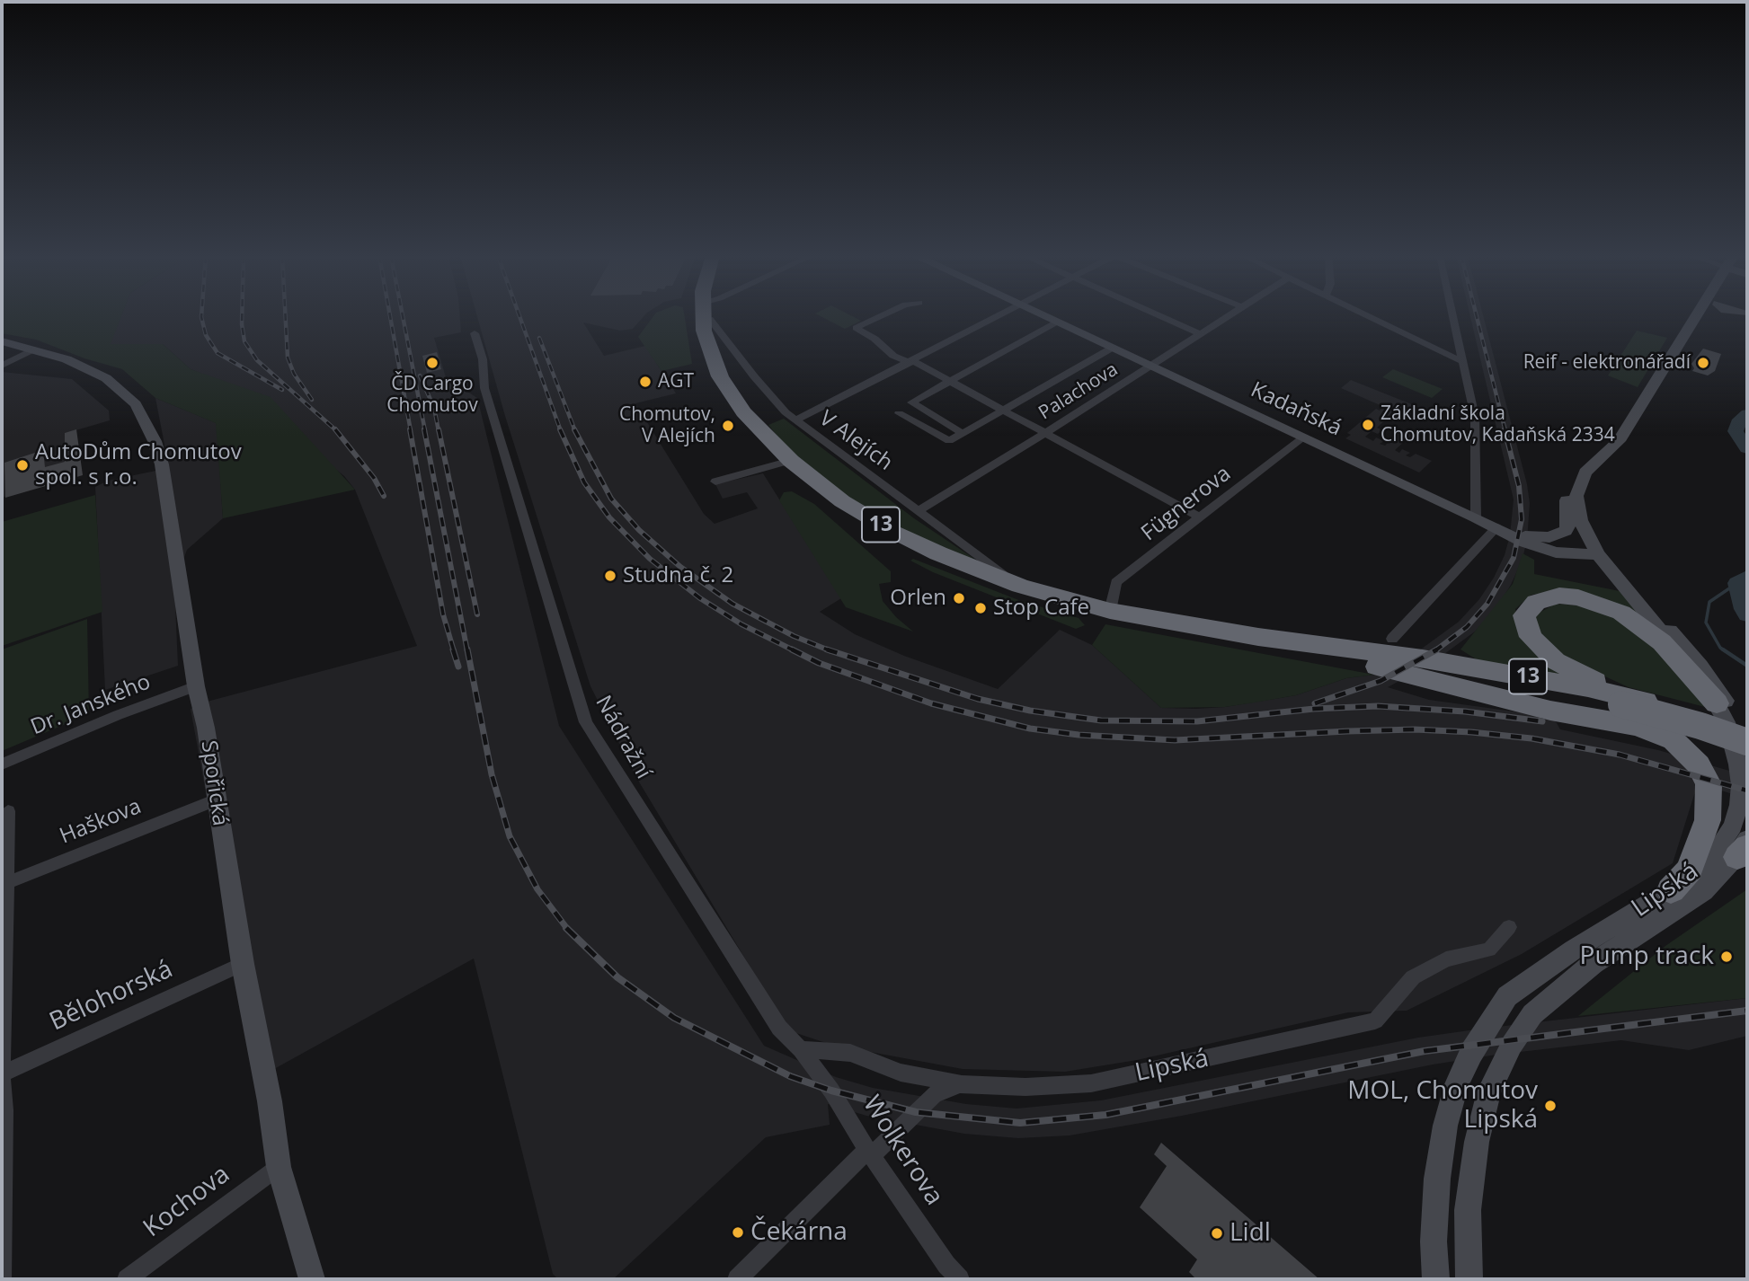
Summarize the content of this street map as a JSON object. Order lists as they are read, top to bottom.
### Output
{
  "streets": {
    "highway": ["13"],
    "street": [
      "Palachova",
      "Kadaňská",
      "V Alejích",
      "Fügnerova",
      "Dr. Janského",
      "Nádražní",
      "Spořická",
      "Haškova",
      "Lipská",
      "Bělohorská",
      "Wolkerova",
      "Kochova"
    ]
  },
  "crossings": [
    ["Palachova", "Kadaňská"],
    ["Palachova", "V Alejích"],
    ["Kadaňská", "Fügnerova"],
    ["Kadaňská", "Lipská"],
    ["Fügnerova", "13"],
    ["Dr. Janského", "Spořická"],
    ["Nádražní", "Lipská"],
    ["Nádražní", "Wolkerova"],
    ["Spořická", "Haškova"],
    ["Spořická", "Bělohorská"],
    ["Spořická", "Kochova"],
    ["Lipská", "Wolkerova"]
  ],
  "places": [
    "ČD Cargo Chomutov",
    "Reif - elektronářadí",
    "AGT",
    "Základní škola Chomutov, Kadaňská 2334",
    "Chomutov, V Alejích",
    "AutoDům Chomutov spol. s r.o.",
    "Studna č. 2",
    "Orlen",
    "Stop Cafe",
    "Pump track",
    "MOL, Chomutov Lipská",
    "Čekárna",
    "Lidl"
  ]
}
